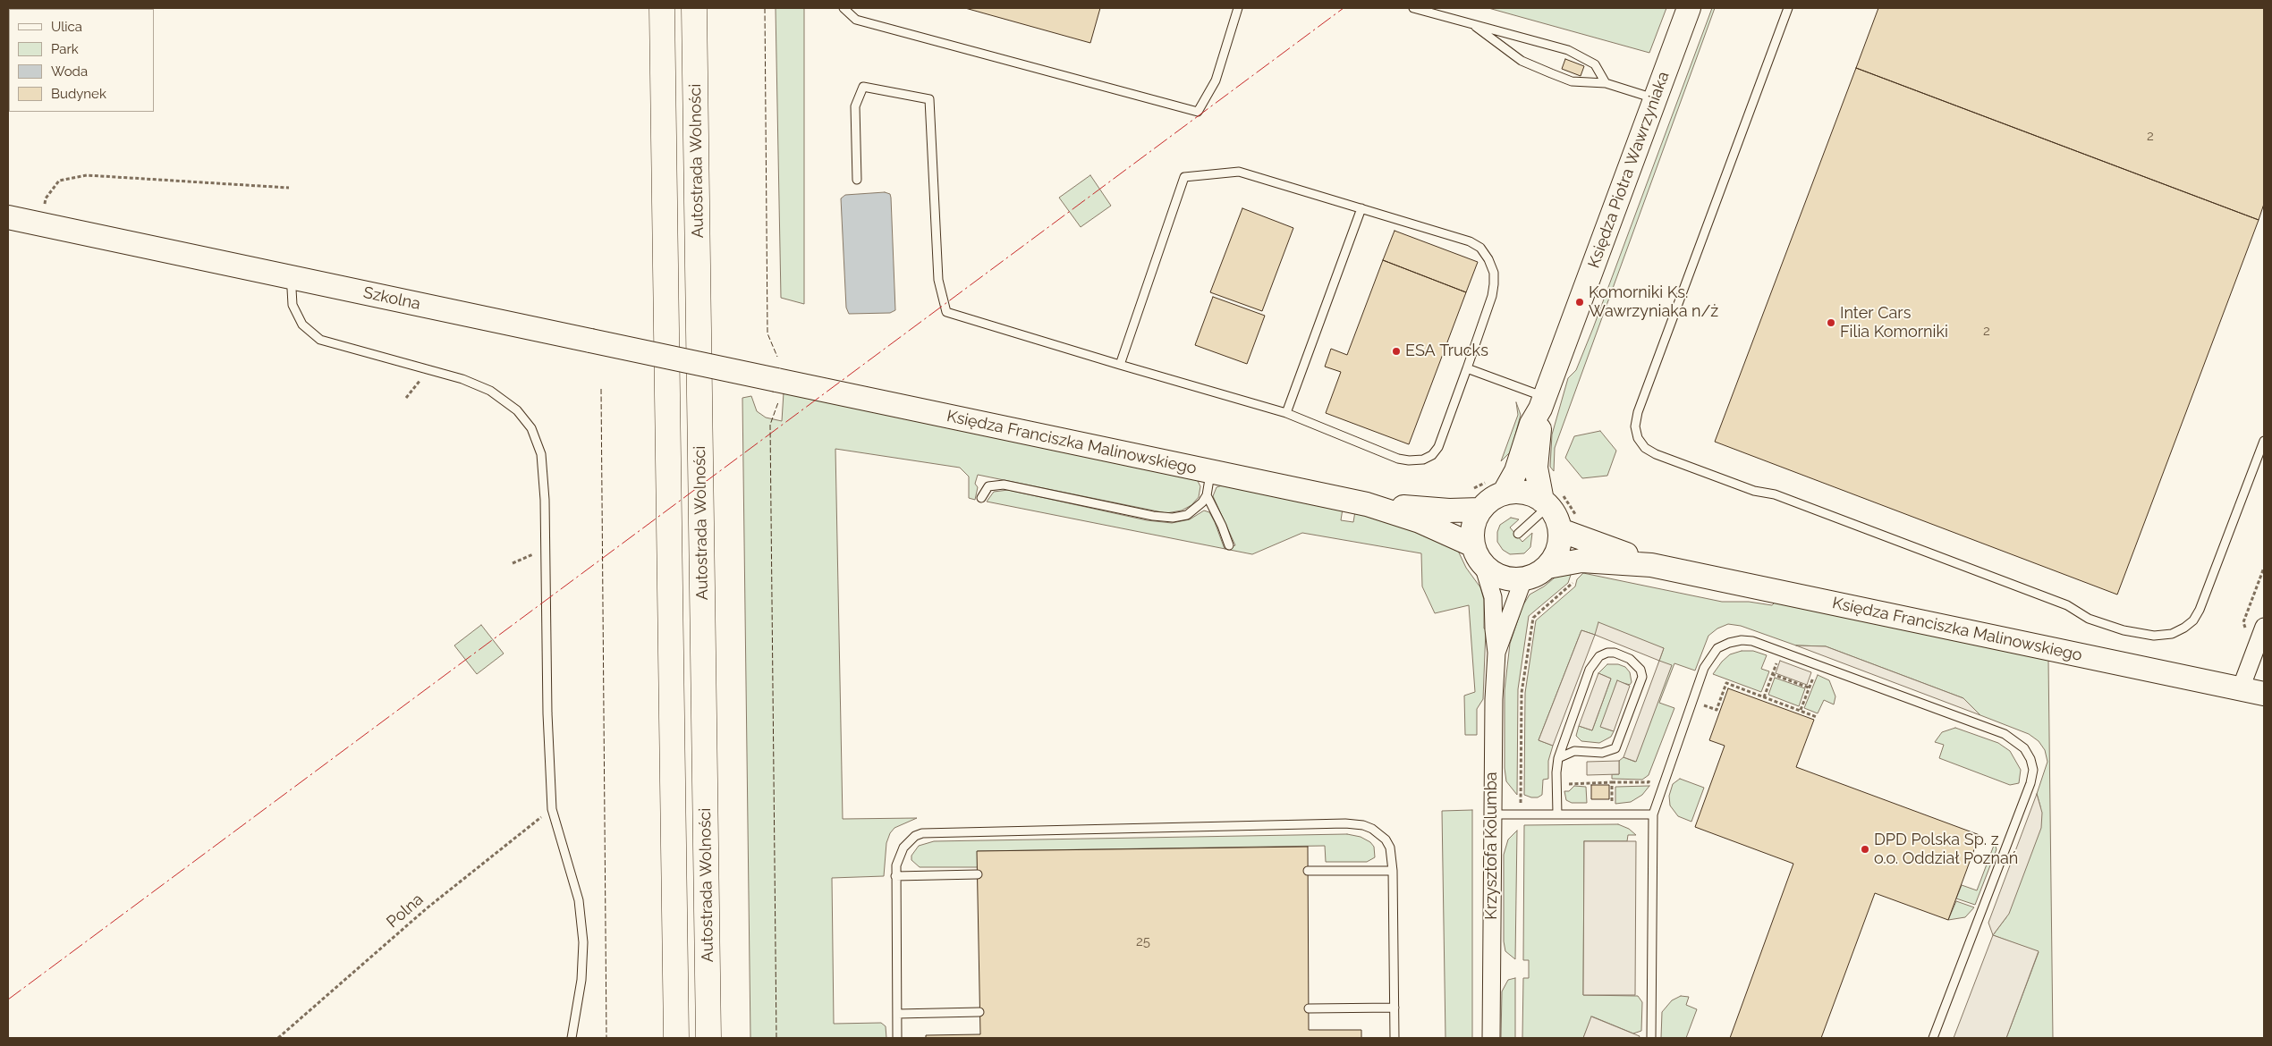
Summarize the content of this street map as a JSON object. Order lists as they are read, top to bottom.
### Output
{
  "streets": {
    "highway": ["Autostrada Wolności"],
    "street": [
      "Księdza Piotra Wawrzyniaka",
      "Szkolna",
      "Księdza Franciszka Malinowskiego",
      "Krzysztofa Kolumba"
    ],
    "path": ["Polna"]
  },
  "crossings": [
    ["Księdza Piotra Wawrzyniaka", "Księdza Franciszka Malinowskiego"],
    ["Księdza Piotra Wawrzyniaka", "Krzysztofa Kolumba"],
    ["Szkolna", "Księdza Franciszka Malinowskiego"],
    ["Księdza Franciszka Malinowskiego", "Krzysztofa Kolumba"]
  ],
  "places": [
    "Komorniki Ks. Wawrzyniaka n/ż",
    "Inter Cars Filia Komorniki",
    "ESA Trucks",
    "DPD Polska Sp. z o.o. Oddział Poznań"
  ],
  "house_numbers": ["2", "2", "25"],
  "legend": [
    "Ulica",
    "Park",
    "Woda",
    "Budynek"
  ]
}
